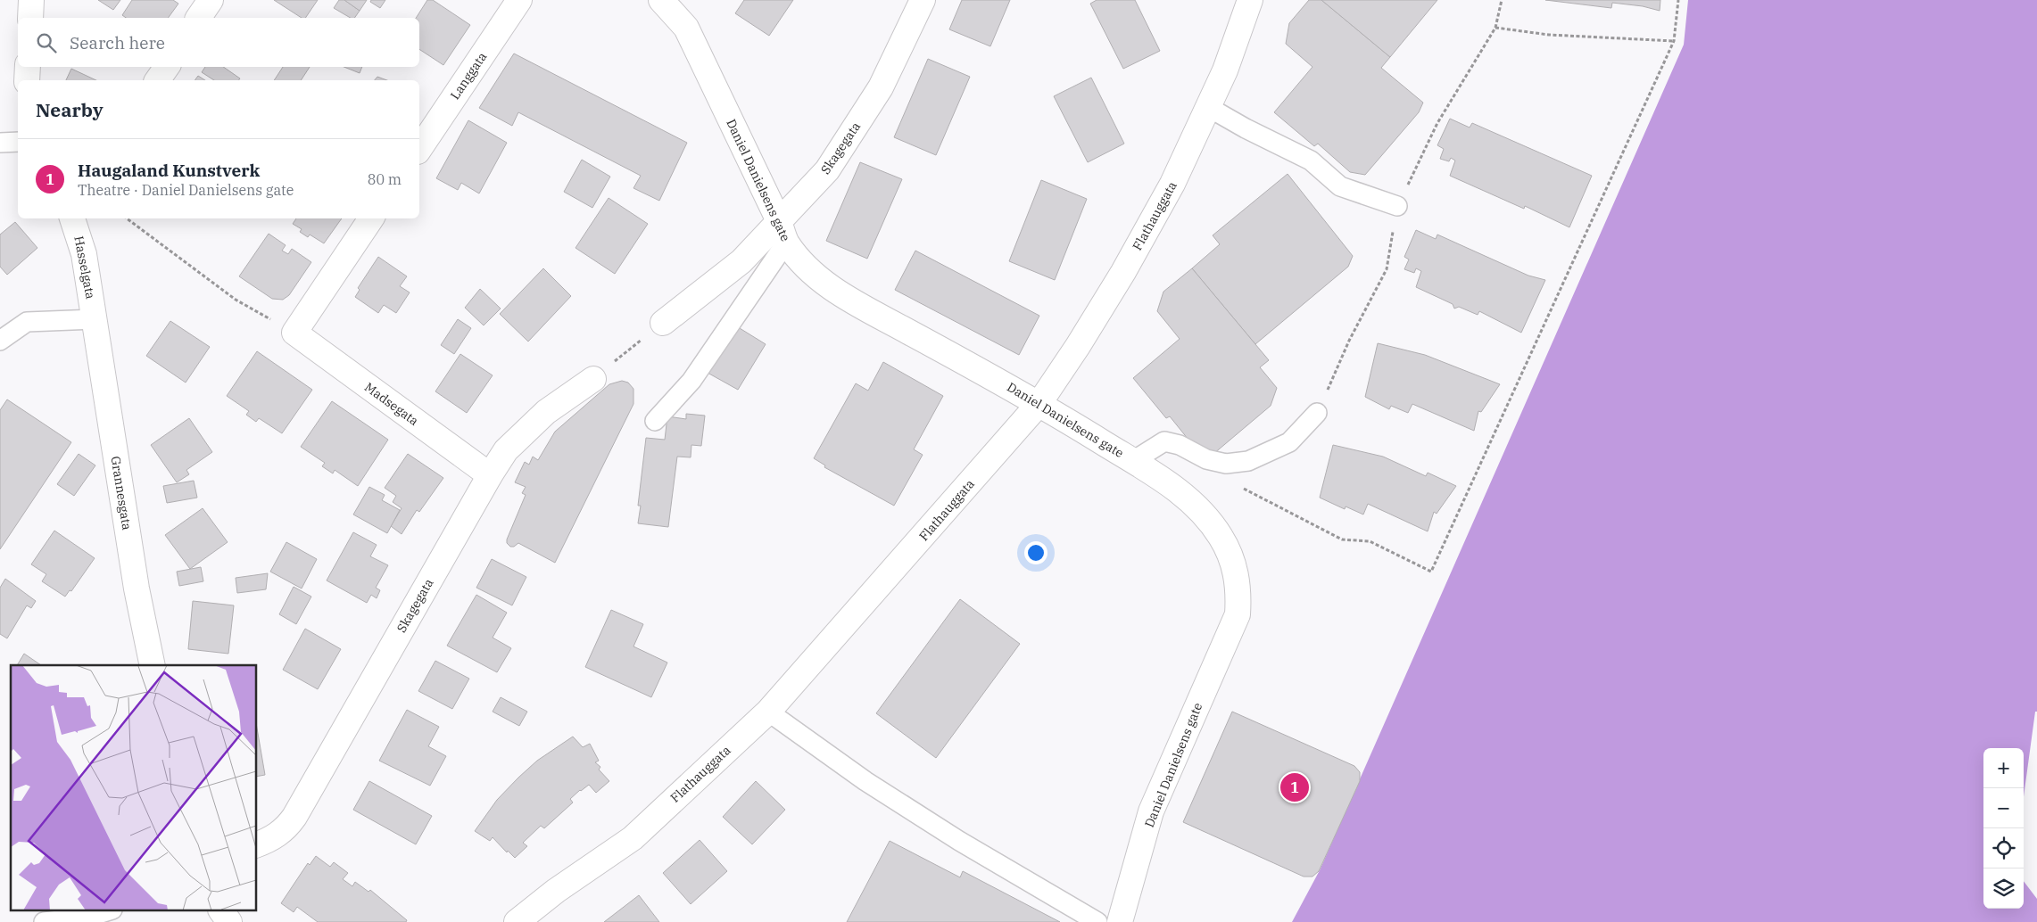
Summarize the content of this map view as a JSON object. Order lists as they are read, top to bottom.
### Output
{
  "streets": {
    "street": [
      "Langgata",
      "Skagegata",
      "Daniel Danielsens gate",
      "Flathauggata",
      "Hasselgata",
      "Madsegata",
      "Grannesgata"
    ]
  },
  "crossings": [
    ["Skagegata", "Daniel Danielsens gate"],
    ["Skagegata", "Madsegata"],
    ["Daniel Danielsens gate", "Flathauggata"],
    ["Hasselgata", "Grannesgata"]
  ],
  "page": {
    "search": "Search here",
    "heading": "Nearby",
    "list": [
      {
        "mark": "1",
        "name": "Haugaland Kunstverk",
        "note": "Theatre · Daniel Danielsens gate",
        "value": "80 m"
      }
    ],
    "map_buttons": ["+", "−"],
    "pins": "1"
  }
}
